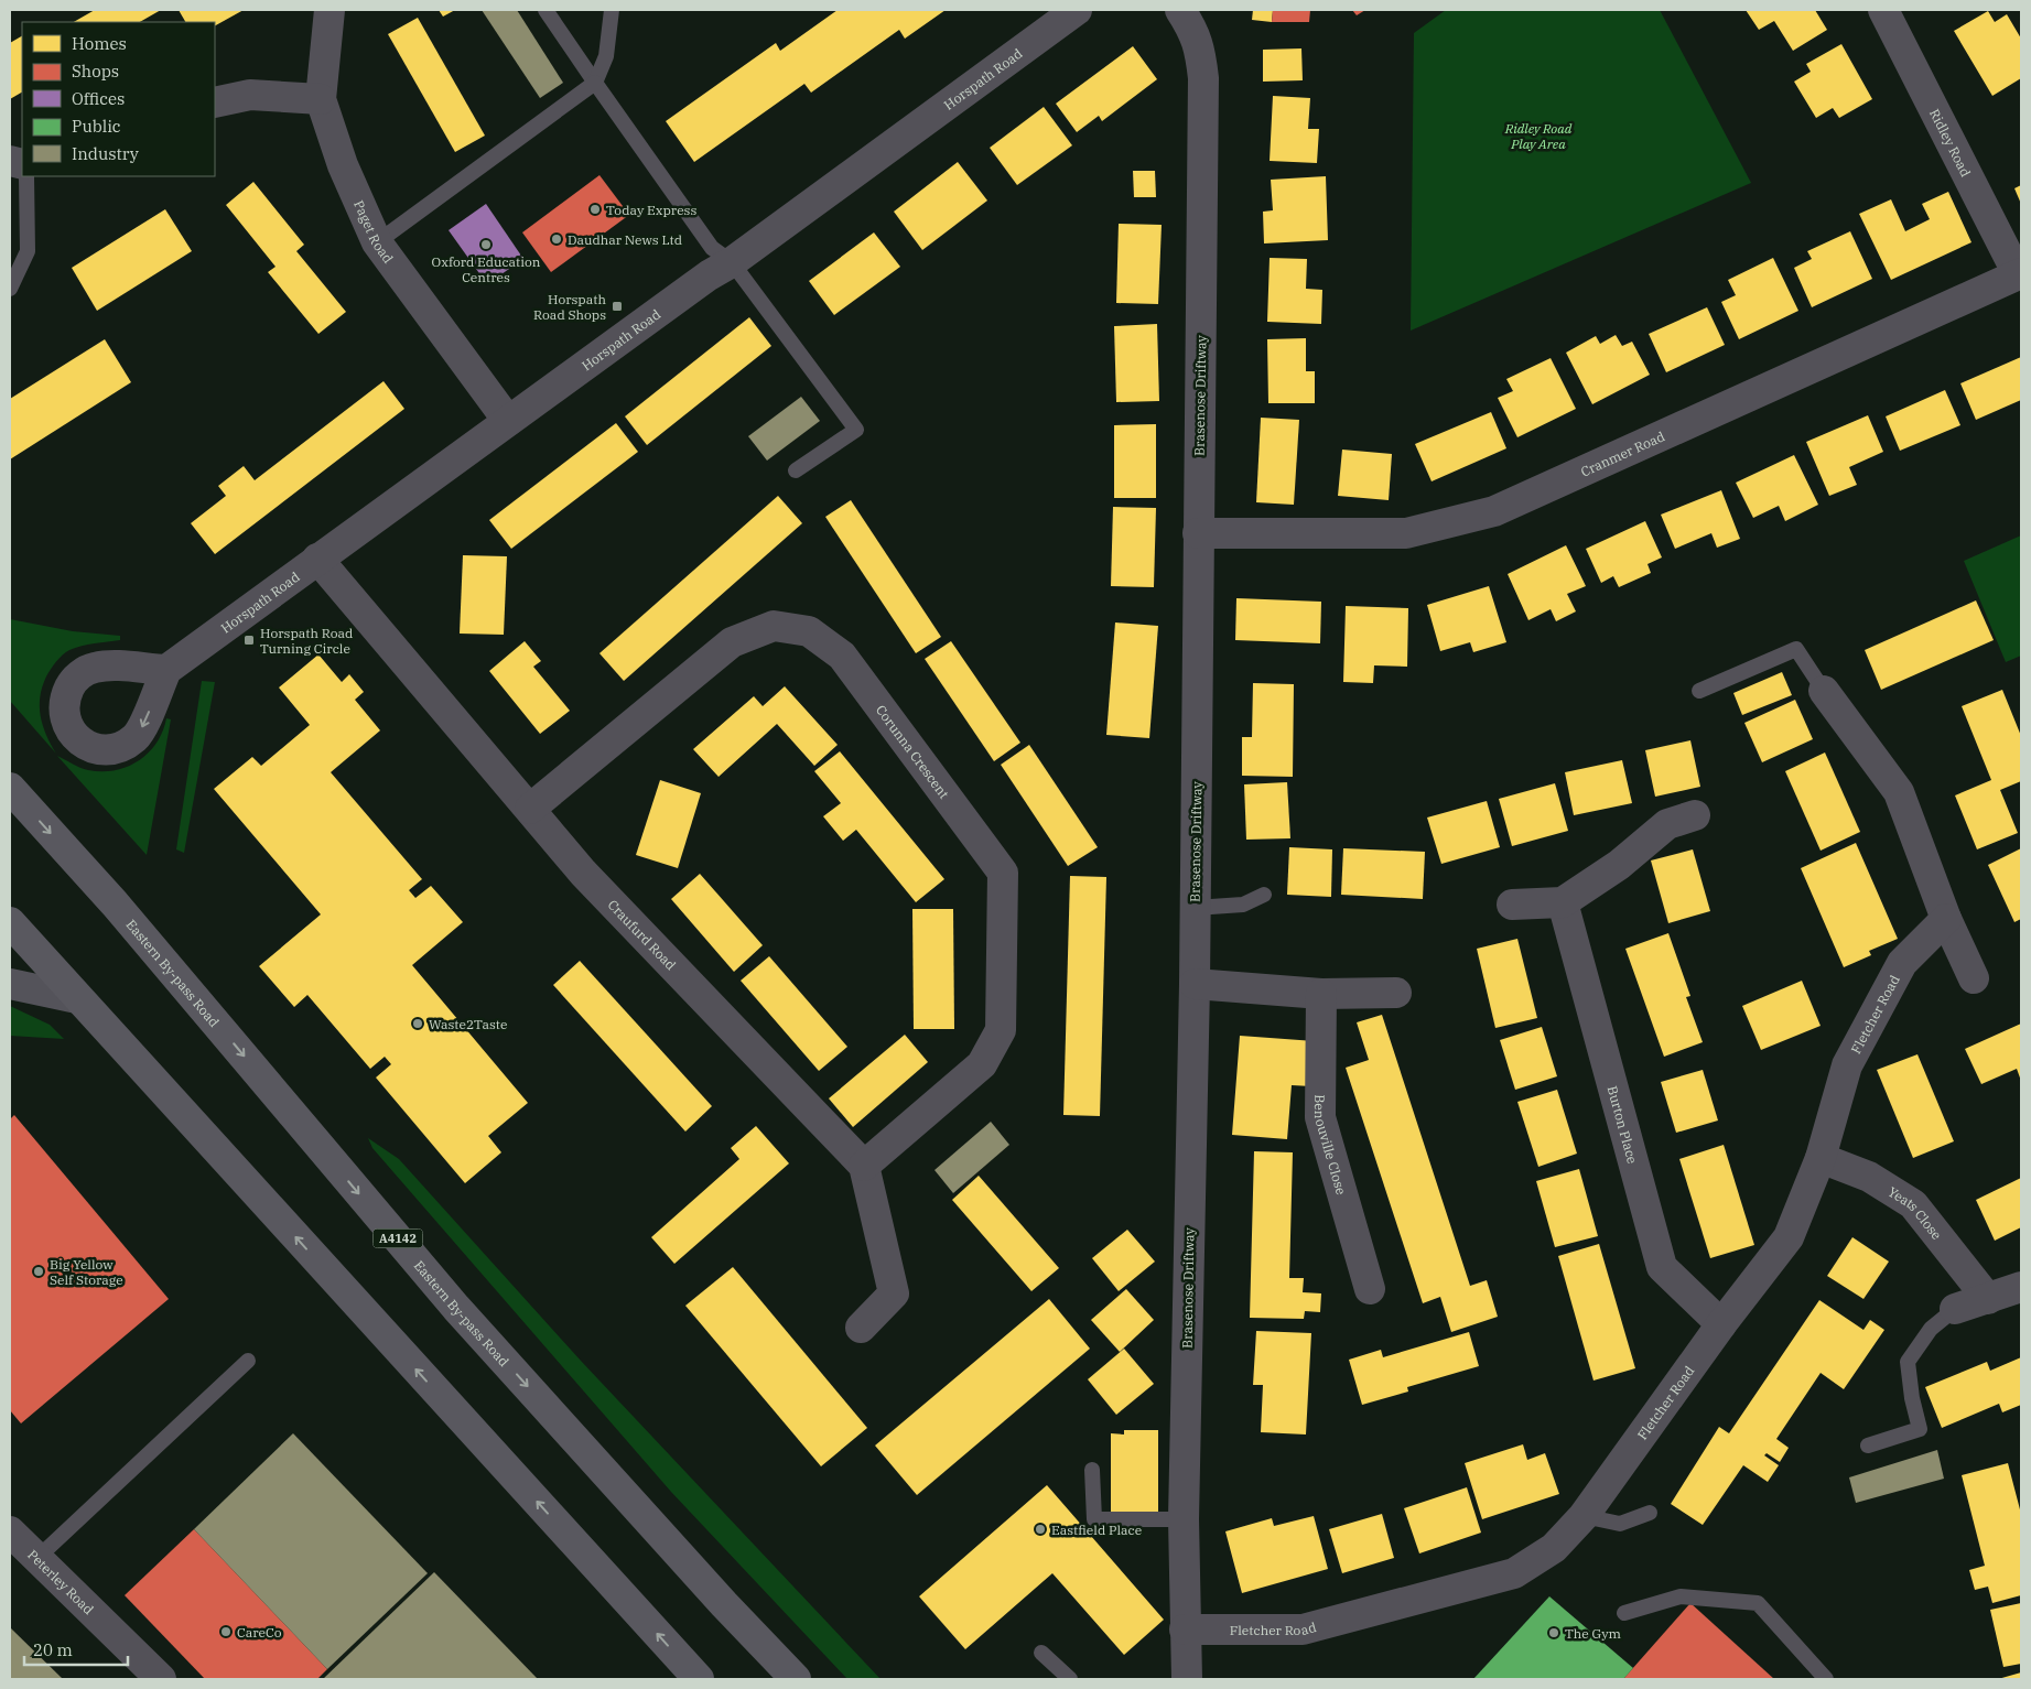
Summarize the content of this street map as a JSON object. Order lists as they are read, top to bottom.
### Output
{
  "streets": {
    "highway": ["Eastern By-pass Road", "A4142"],
    "street": [
      "Horspath Road",
      "Ridley Road",
      "Paget Road",
      "Brasenose Driftway",
      "Cranmer Road",
      "Corunna Crescent",
      "Craufurd Road",
      "Fletcher Road",
      "Burton Place",
      "Benouville Close",
      "Yeats Close",
      "Peterley Road"
    ]
  },
  "crossings": [
    ["Horspath Road", "Paget Road"],
    ["Horspath Road", "Craufurd Road"],
    ["Ridley Road", "Cranmer Road"],
    ["Brasenose Driftway", "Cranmer Road"],
    ["Brasenose Driftway", "Fletcher Road"],
    ["Corunna Crescent", "Craufurd Road"],
    ["Fletcher Road", "Burton Place"],
    ["Fletcher Road", "Yeats Close"]
  ],
  "parks": ["Ridley Road Play Area"],
  "places": {
    "other": [
      "Today Express",
      "Daudhar News Ltd",
      "Oxford Education Centres",
      "Waste2Taste",
      "Big Yellow Self Storage",
      "Eastfield Place",
      "CareCo",
      "The Gym"
    ],
    "transit": ["Horspath Road Shops", "Horspath Road Turning Circle"]
  },
  "legend": [
    "Homes",
    "Shops",
    "Offices",
    "Public",
    "Industry"
  ],
  "scale_bar": "20 m"
}
